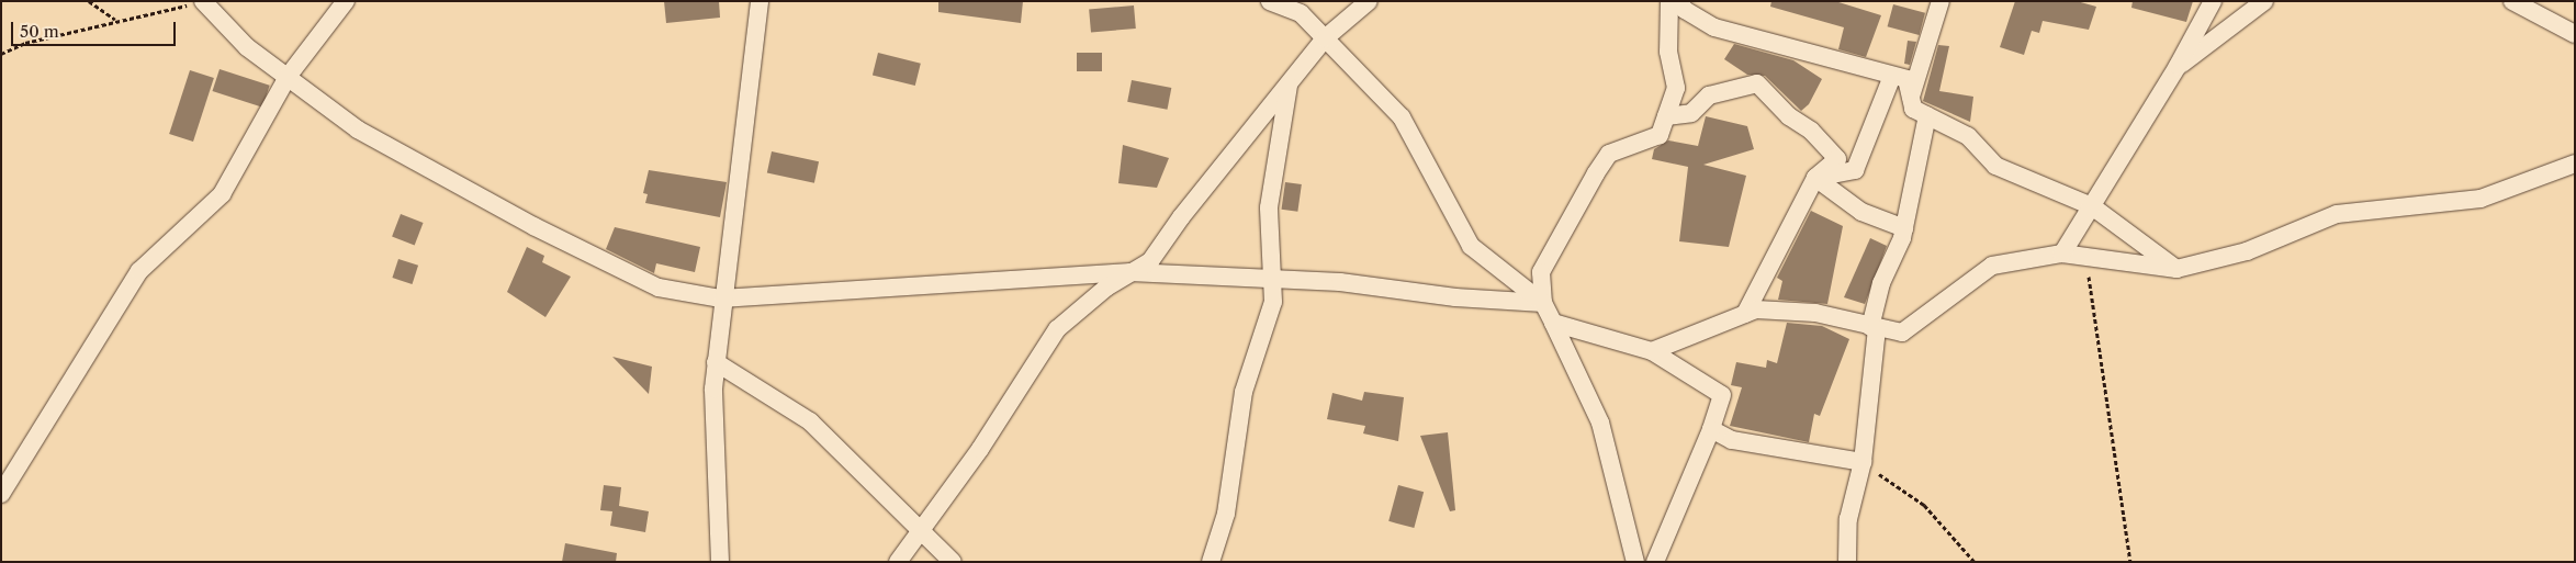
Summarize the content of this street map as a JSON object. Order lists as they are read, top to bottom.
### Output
{
  "scale_bar": "50 m"
}
